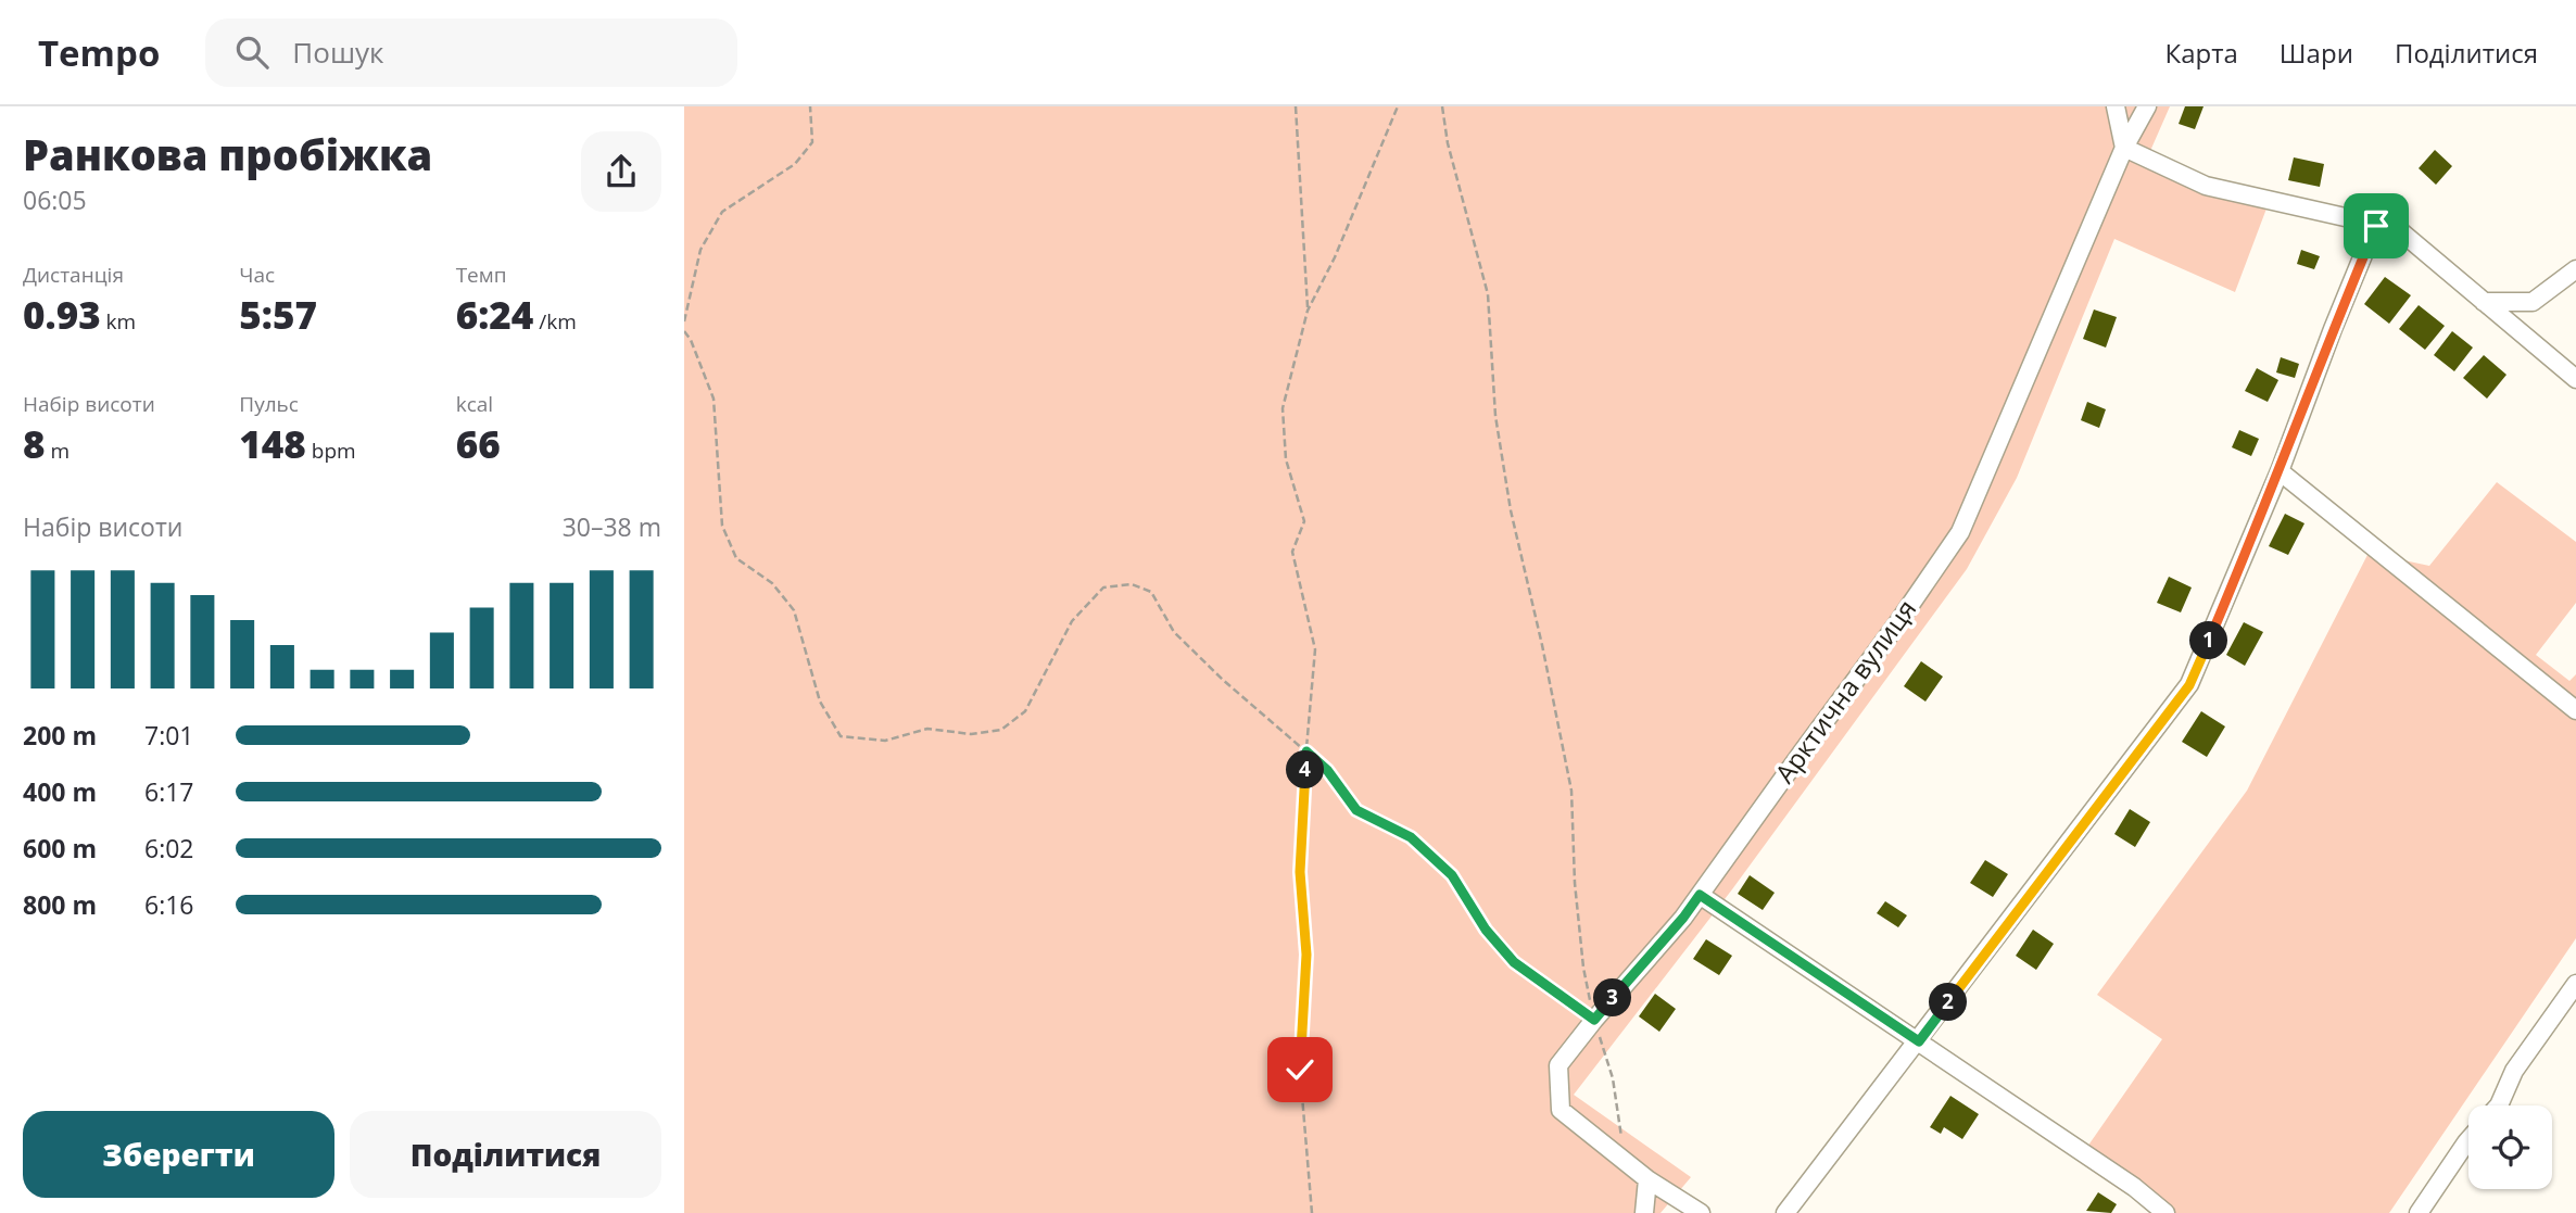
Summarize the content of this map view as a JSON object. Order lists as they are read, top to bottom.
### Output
{
  "streets": {
    "lane": ["Арктична вулиця"]
  },
  "page": {
    "header": "Tempo",
    "search": "Пошук",
    "nav": ["Карта", "Шари", "Поділитися"],
    "heading": ["Ранкова пробіжка", "06:05"],
    "stats": [
      ["Дистанція", "0.93 km"],
      ["Час", "5:57"],
      ["Темп", "6:24 /km"],
      ["Набір висоти", "8 m"],
      ["Пульс", "148 bpm"],
      ["kcal", "66"]
    ],
    "chart": ["Набір висоти", "30–38 m"],
    "pins": [
      "1",
      "4",
      "3",
      "2"
    ],
    "list": [
      {
        "name": "200 m",
        "note": "7:01"
      },
      {
        "name": "400 m",
        "note": "6:17"
      },
      {
        "name": "600 m",
        "note": "6:02"
      },
      {
        "name": "800 m",
        "note": "6:16"
      }
    ],
    "buttons": ["Зберегти", "Поділитися"]
  }
}
